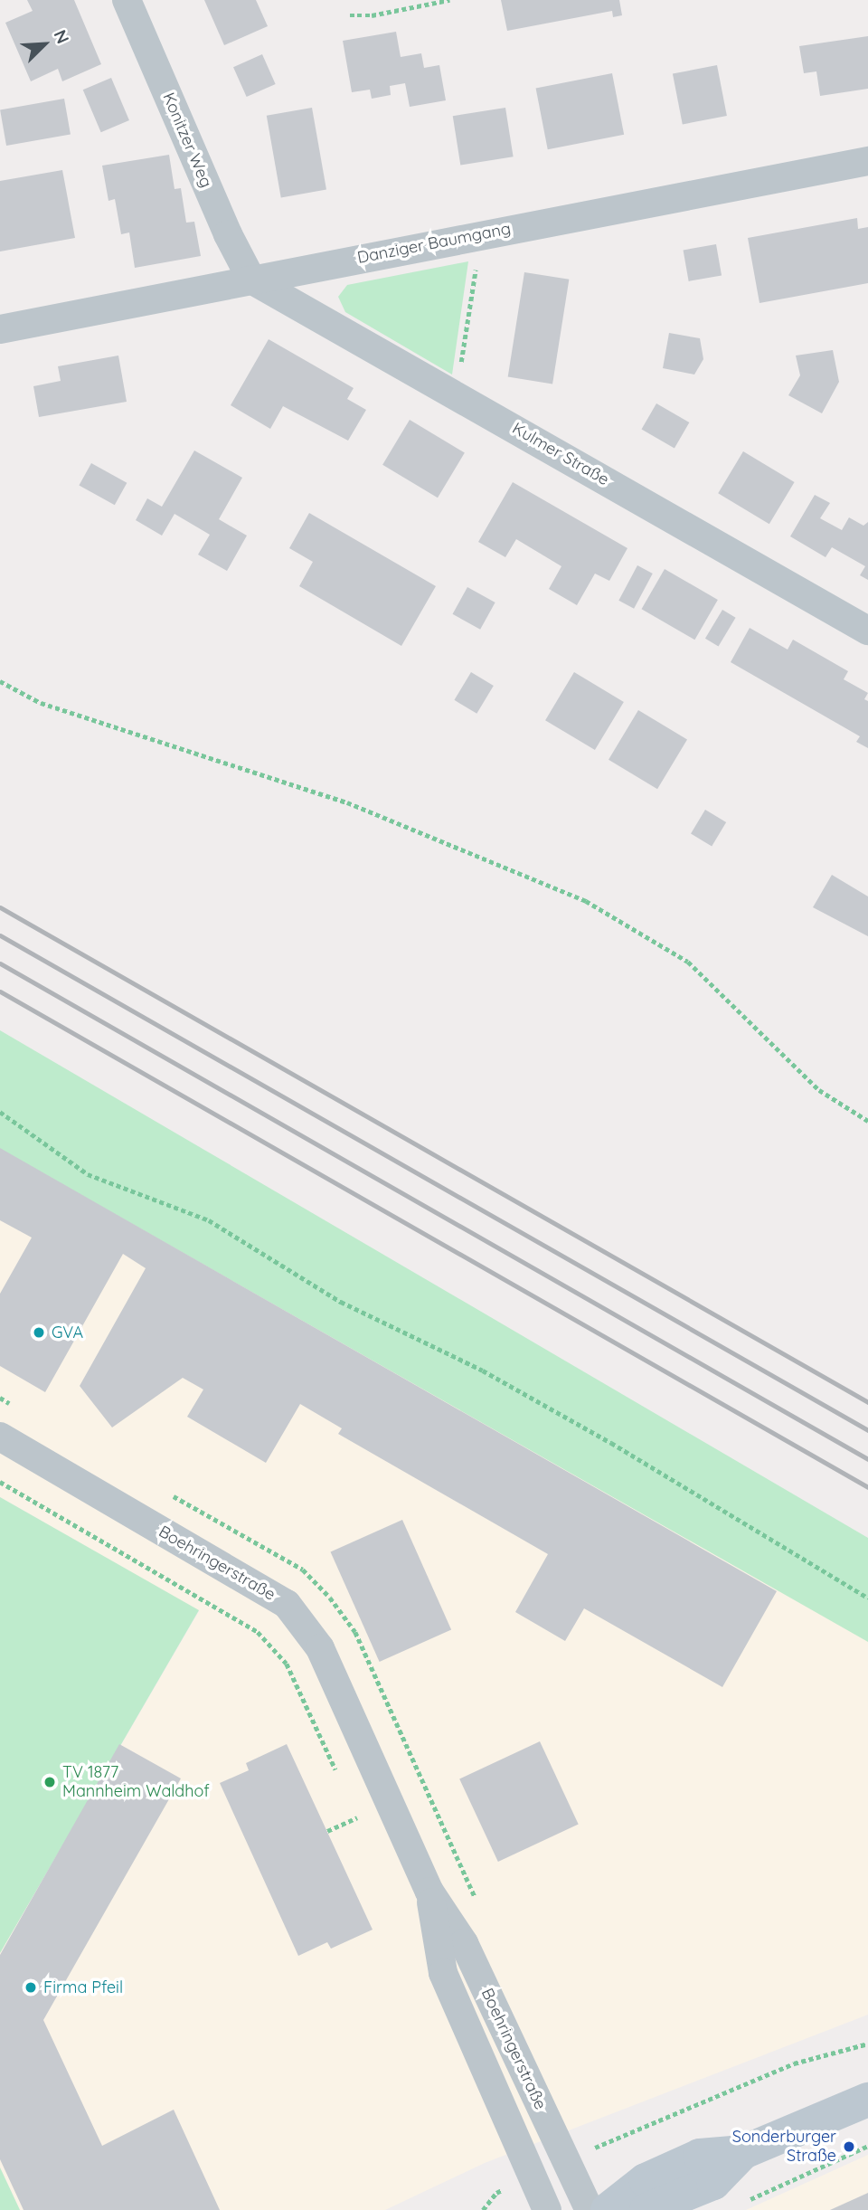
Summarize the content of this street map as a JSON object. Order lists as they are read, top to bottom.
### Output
{
  "streets": {
    "street": [
      "Konitzer Weg",
      "Danziger Baumgang",
      "Kulmer Straße",
      "Boehringerstraße"
    ]
  },
  "crossings": [
    ["Konitzer Weg", "Danziger Baumgang"],
    ["Konitzer Weg", "Kulmer Straße"],
    ["Danziger Baumgang", "Kulmer Straße"]
  ],
  "places": [
    "GVA",
    "TV 1877 Mannheim Waldhof",
    "Firma Pfeil",
    "Sonderburger Straße"
  ],
  "north": "top right"
}
